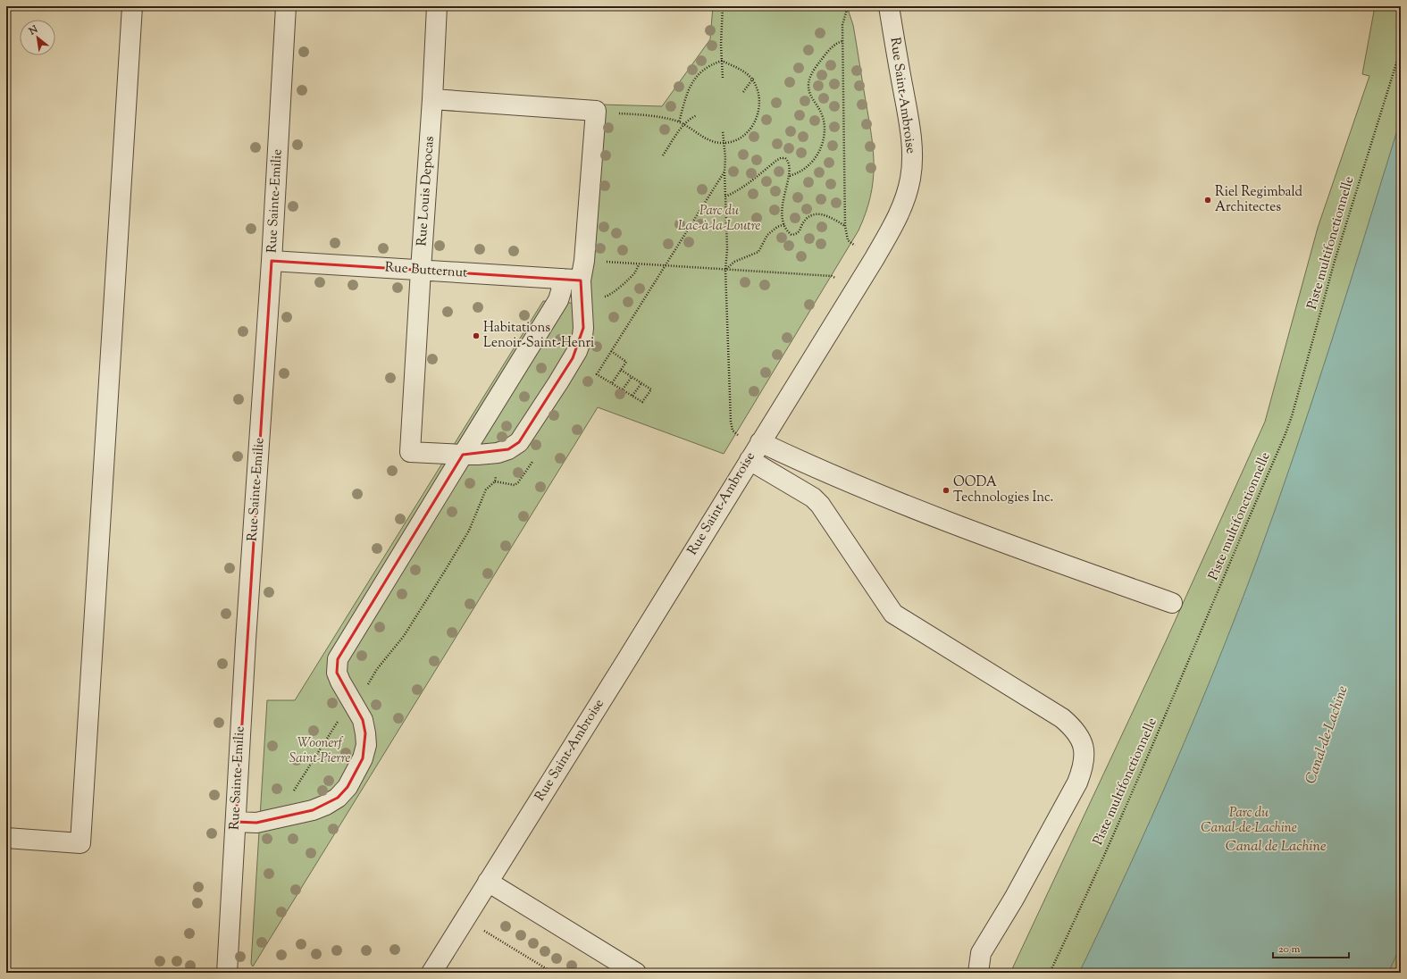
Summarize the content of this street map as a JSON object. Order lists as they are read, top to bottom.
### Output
{
  "streets": {
    "street": [
      "Rue Saint-Ambroise",
      "Rue Louis Depocas",
      "Rue Sainte-Emilie",
      "Rue Butternut"
    ],
    "path": ["Piste multifonctionnelle"]
  },
  "crossings": [
    ["Rue Louis Depocas", "Rue Butternut"],
    ["Rue Sainte-Emilie", "Rue Butternut"]
  ],
  "water": ["Canal-de-Lachine", "Canal de Lachine"],
  "parks": ["Parc du Lac-à-la-Loutre", "Woonerf Saint-Pierre", "Parc du Canal-de-Lachine"],
  "places": ["Riel Regimbald Architectes", "Habitations Lenoir-Saint-Henri", "OODA Technologies Inc."],
  "scale_bar": "20 m",
  "north": "top left"
}
